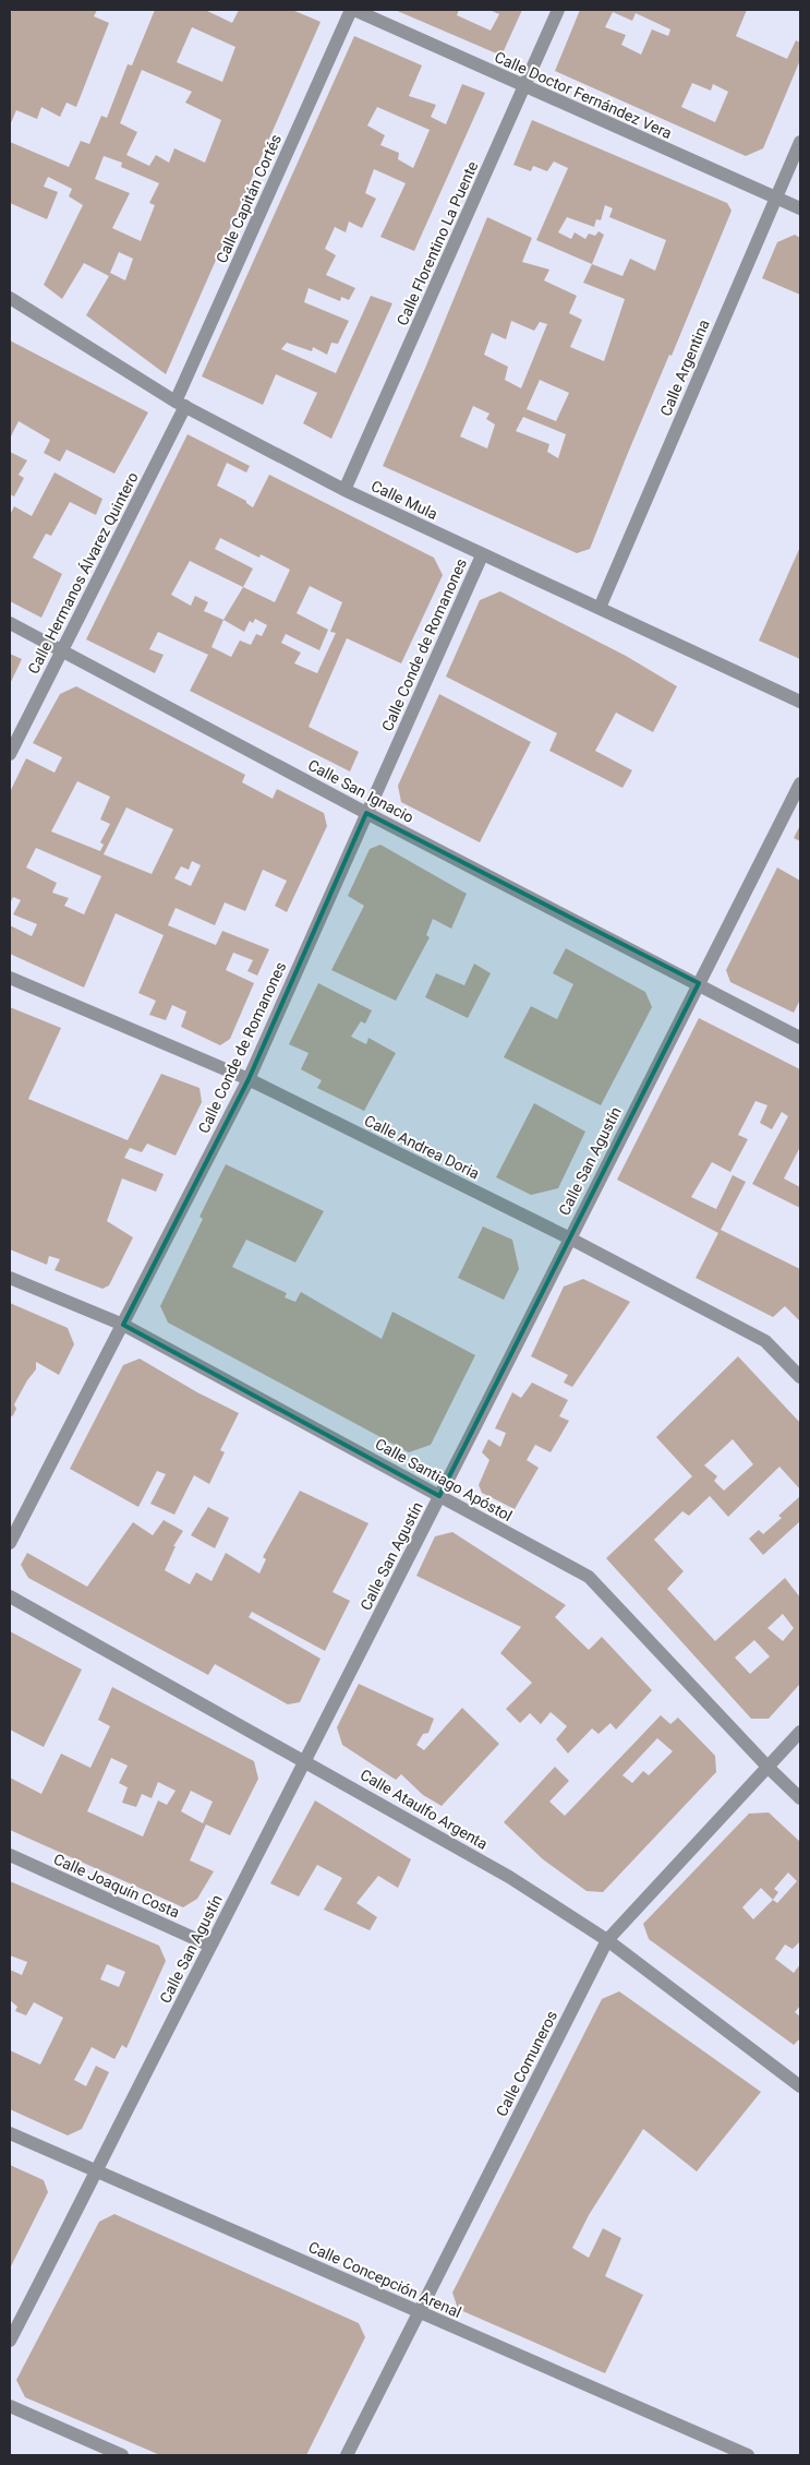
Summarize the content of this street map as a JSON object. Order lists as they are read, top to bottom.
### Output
{
  "streets": {
    "street": [
      "Calle Doctor Fernández Vera",
      "Calle Capitán Cortés",
      "Calle Florentino La Puente",
      "Calle Argentina",
      "Calle Mula",
      "Calle Hermanos Álvarez Quintero",
      "Calle Conde de Romanones",
      "Calle San Ignacio",
      "Calle Andrea Doria",
      "Calle San Agustín",
      "Calle Santiago Apóstol",
      "Calle Ataulfo Argenta",
      "Calle Joaquín Costa",
      "Calle Comuneros",
      "Calle Concepción Arenal"
    ]
  },
  "crossings": [
    ["Calle Doctor Fernández Vera", "Calle Capitán Cortés"],
    ["Calle Doctor Fernández Vera", "Calle Florentino La Puente"],
    ["Calle Doctor Fernández Vera", "Calle Argentina"],
    ["Calle Capitán Cortés", "Calle Mula"],
    ["Calle Capitán Cortés", "Calle Hermanos Álvarez Quintero"],
    ["Calle Florentino La Puente", "Calle Mula"],
    ["Calle Argentina", "Calle Mula"],
    ["Calle Mula", "Calle Hermanos Álvarez Quintero"],
    ["Calle Mula", "Calle Conde de Romanones"],
    ["Calle Hermanos Álvarez Quintero", "Calle San Ignacio"],
    ["Calle Conde de Romanones", "Calle San Ignacio"],
    ["Calle Conde de Romanones", "Calle Andrea Doria"],
    ["Calle Conde de Romanones", "Calle Santiago Apóstol"],
    ["Calle San Ignacio", "Calle San Agustín"],
    ["Calle Andrea Doria", "Calle San Agustín"],
    ["Calle San Agustín", "Calle Santiago Apóstol"],
    ["Calle San Agustín", "Calle Ataulfo Argenta"],
    ["Calle San Agustín", "Calle Joaquín Costa"],
    ["Calle San Agustín", "Calle Concepción Arenal"],
    ["Calle Santiago Apóstol", "Calle Comuneros"],
    ["Calle Ataulfo Argenta", "Calle Comuneros"],
    ["Calle Comuneros", "Calle Concepción Arenal"]
  ]
}
